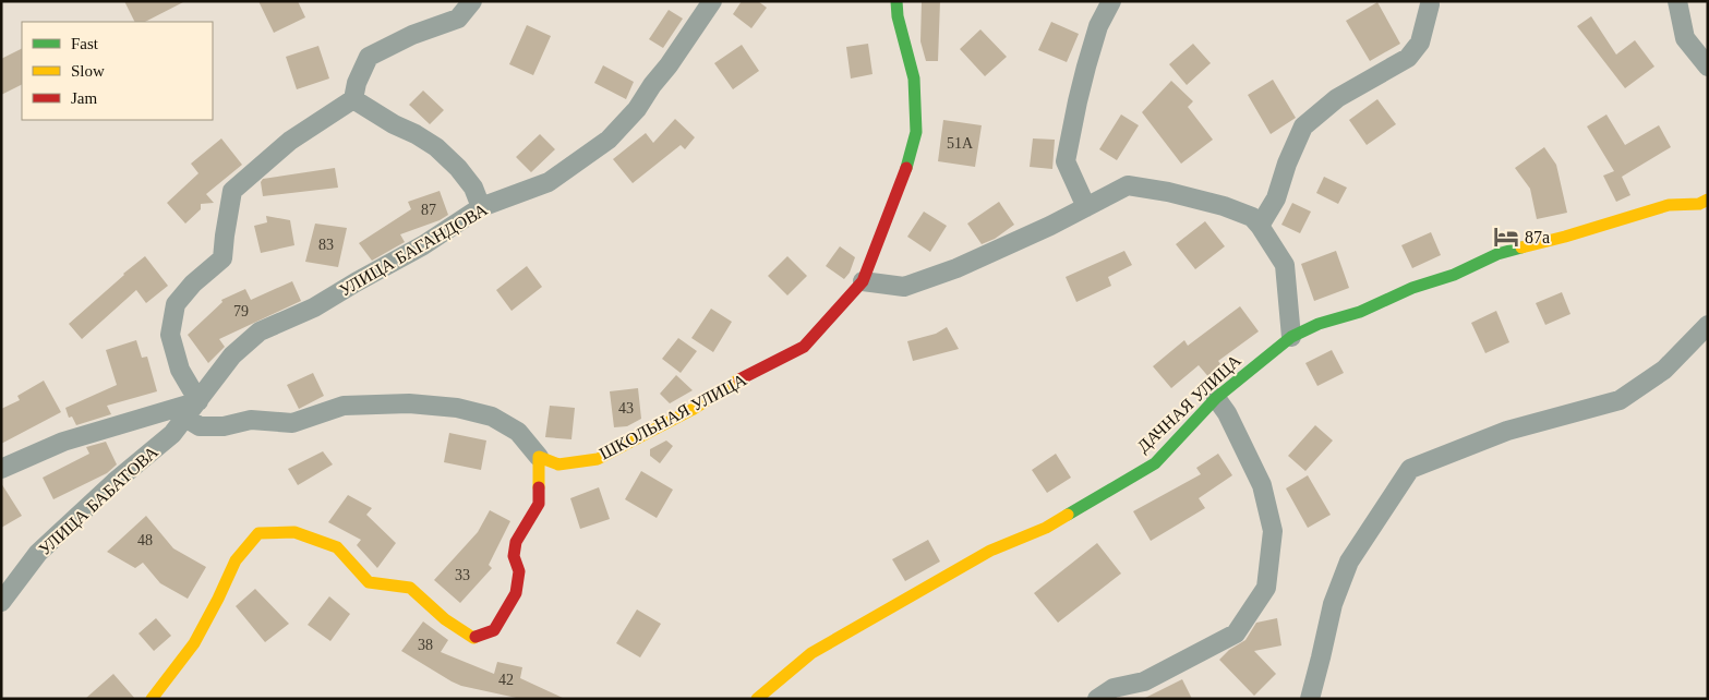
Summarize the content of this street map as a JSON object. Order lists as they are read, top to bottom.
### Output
{
  "streets": {
    "street": [
      "УЛИЦА БАГАНДОВА",
      "ДАЧНАЯ УЛИЦА",
      "ШКОЛЬНАЯ УЛИЦА",
      "УЛИЦА БАБАТОВА"
    ]
  },
  "crossings": [
    ["УЛИЦА БАГАНДОВА", "УЛИЦА БАБАТОВА"]
  ],
  "places": {
    "hotel": ["87а"]
  },
  "house_numbers": [
    "51А",
    "87",
    "83",
    "79",
    "43",
    "48",
    "33",
    "38",
    "42"
  ],
  "legend": ["Fast", "Slow", "Jam"]
}
